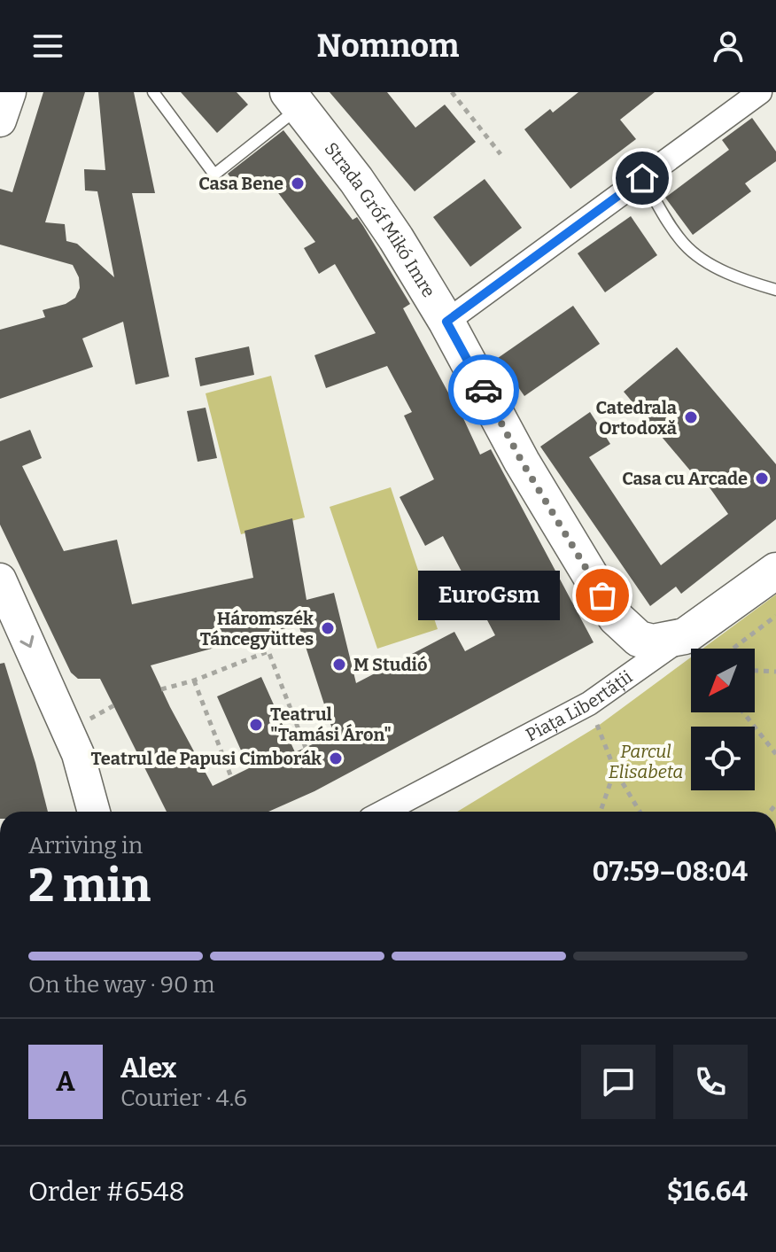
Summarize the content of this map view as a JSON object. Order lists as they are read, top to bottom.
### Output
{
  "streets": {
    "main road": ["Strada Gróf Mikó Imre", "Piața Libertății"]
  },
  "crossings": [
    ["Strada Gróf Mikó Imre", "Piața Libertății"]
  ],
  "parks": ["Parcul Elisabeta"],
  "places": [
    "Casa Bene",
    "Catedrala Ortodoxă",
    "Casa cu Arcade",
    "EuroGsm",
    "Háromszék Táncegyüttes",
    "M Studió",
    "Teatrul \"Tamási Áron\"",
    "Teatrul de Papusi Cimborák"
  ],
  "north": "bottom left",
  "page": {
    "header": "Nomnom",
    "bubble": "EuroGsm",
    "heading": ["2 min", "Arriving in", "07:59–08:04"],
    "panel": [
      "Alex",
      "Courier · 4.6",
      "Order #6548",
      "$16.64"
    ],
    "bar": "On the way · 90 m",
    "round": "A"
  }
}
